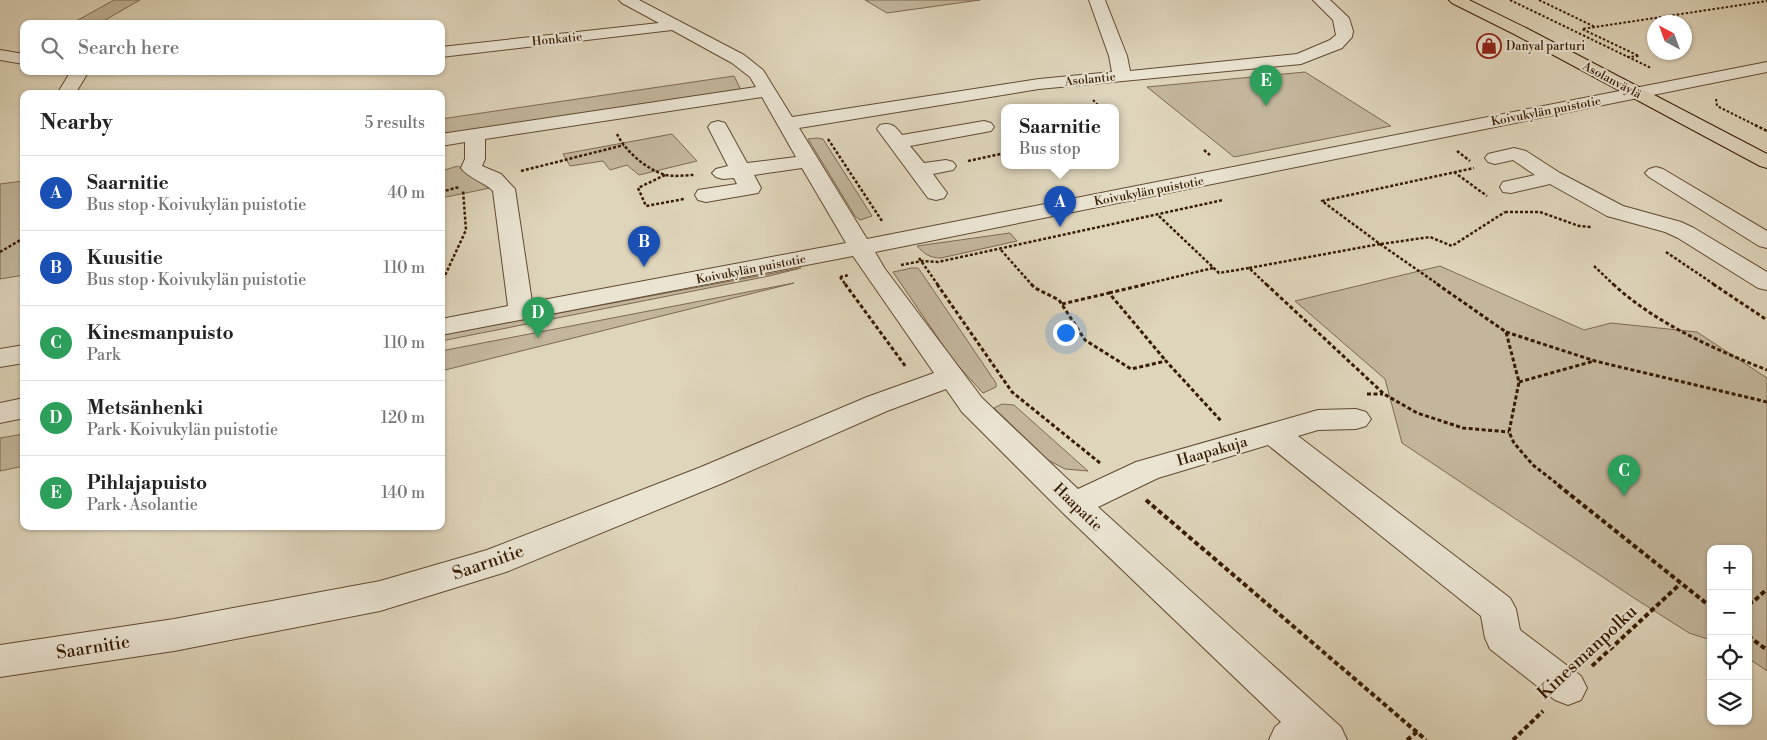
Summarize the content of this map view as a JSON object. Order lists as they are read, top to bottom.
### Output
{
  "streets": {
    "main road": ["Asolanväylä"],
    "street": [
      "Honkatie",
      "Asolantie",
      "Koivukylän puistotie",
      "Haapakuja",
      "Haapatie",
      "Saarnitie"
    ],
    "path": ["Kinesmanpolku"]
  },
  "crossings": [
    ["Honkatie", "Haapatie"],
    ["Asolantie", "Haapatie"],
    ["Asolanväylä", "Koivukylän puistotie"],
    ["Koivukylän puistotie", "Haapatie"],
    ["Haapakuja", "Haapatie"],
    ["Haapatie", "Saarnitie"]
  ],
  "places": {
    "shop": ["Danyal parturi"]
  },
  "north": "top left",
  "page": {
    "search": "Search here",
    "pins": [
      "E",
      "A",
      "B",
      "D",
      "C"
    ],
    "heading": ["Nearby", "5 results"],
    "popup": ["Saarnitie", "Bus stop"],
    "list": [
      {
        "mark": "A",
        "name": "Saarnitie",
        "note": "Bus stop · Koivukylän puistotie",
        "value": "40 m"
      },
      {
        "mark": "B",
        "name": "Kuusitie",
        "note": "Bus stop · Koivukylän puistotie",
        "value": "110 m"
      },
      {
        "mark": "C",
        "name": "Kinesmanpuisto",
        "note": "Park",
        "value": "110 m"
      },
      {
        "mark": "D",
        "name": "Metsänhenki",
        "note": "Park · Koivukylän puistotie",
        "value": "120 m"
      },
      {
        "mark": "E",
        "name": "Pihlajapuisto",
        "note": "Park · Asolantie",
        "value": "140 m"
      }
    ],
    "map_buttons": ["+", "−"]
  }
}
